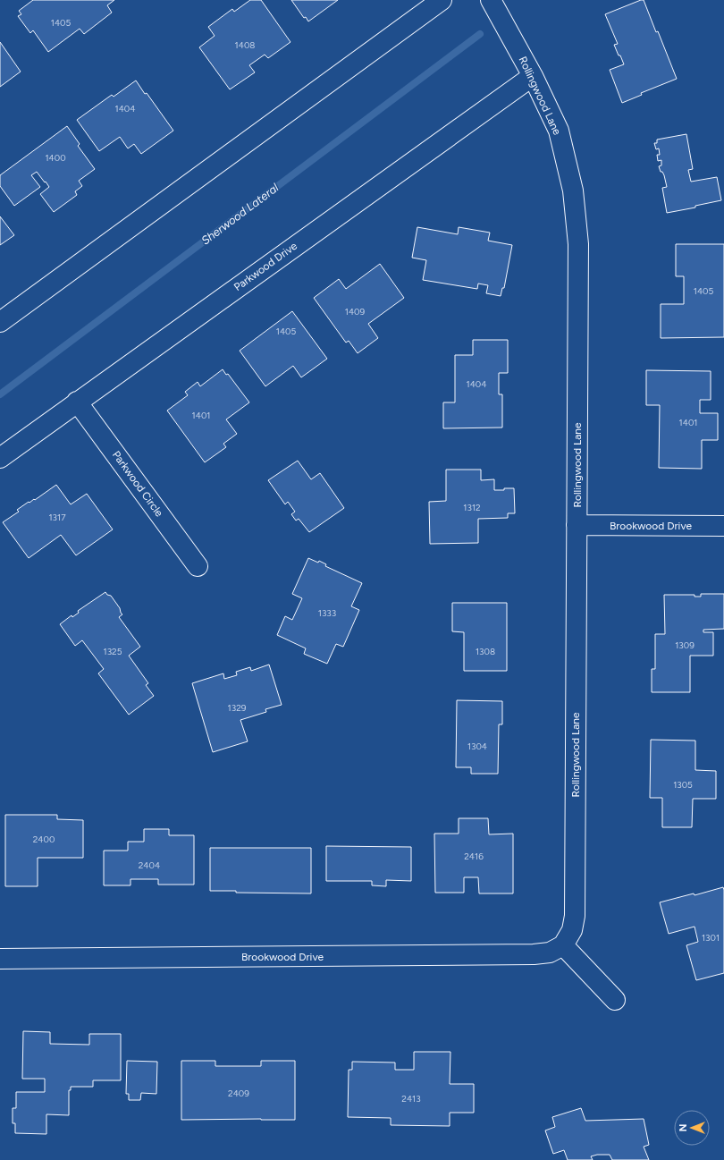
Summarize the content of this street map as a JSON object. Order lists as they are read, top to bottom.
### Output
{
  "streets": {
    "street": [
      "Rollingwood Lane",
      "Parkwood Drive",
      "Parkwood Circle",
      "Brookwood Drive"
    ]
  },
  "crossings": [
    ["Rollingwood Lane", "Parkwood Drive"],
    ["Rollingwood Lane", "Brookwood Drive"],
    ["Parkwood Drive", "Parkwood Circle"]
  ],
  "water": ["Sherwood Lateral"],
  "house_numbers": [
    "1405",
    "1408",
    "1404",
    "1400",
    "1405",
    "1409",
    "1405",
    "1404",
    "1401",
    "1401",
    "1312",
    "1317",
    "1333",
    "1309",
    "1325",
    "1308",
    "1329",
    "1304",
    "1305",
    "2400",
    "2416",
    "2404",
    "1301",
    "2409",
    "2413"
  ],
  "north": "left"
}
